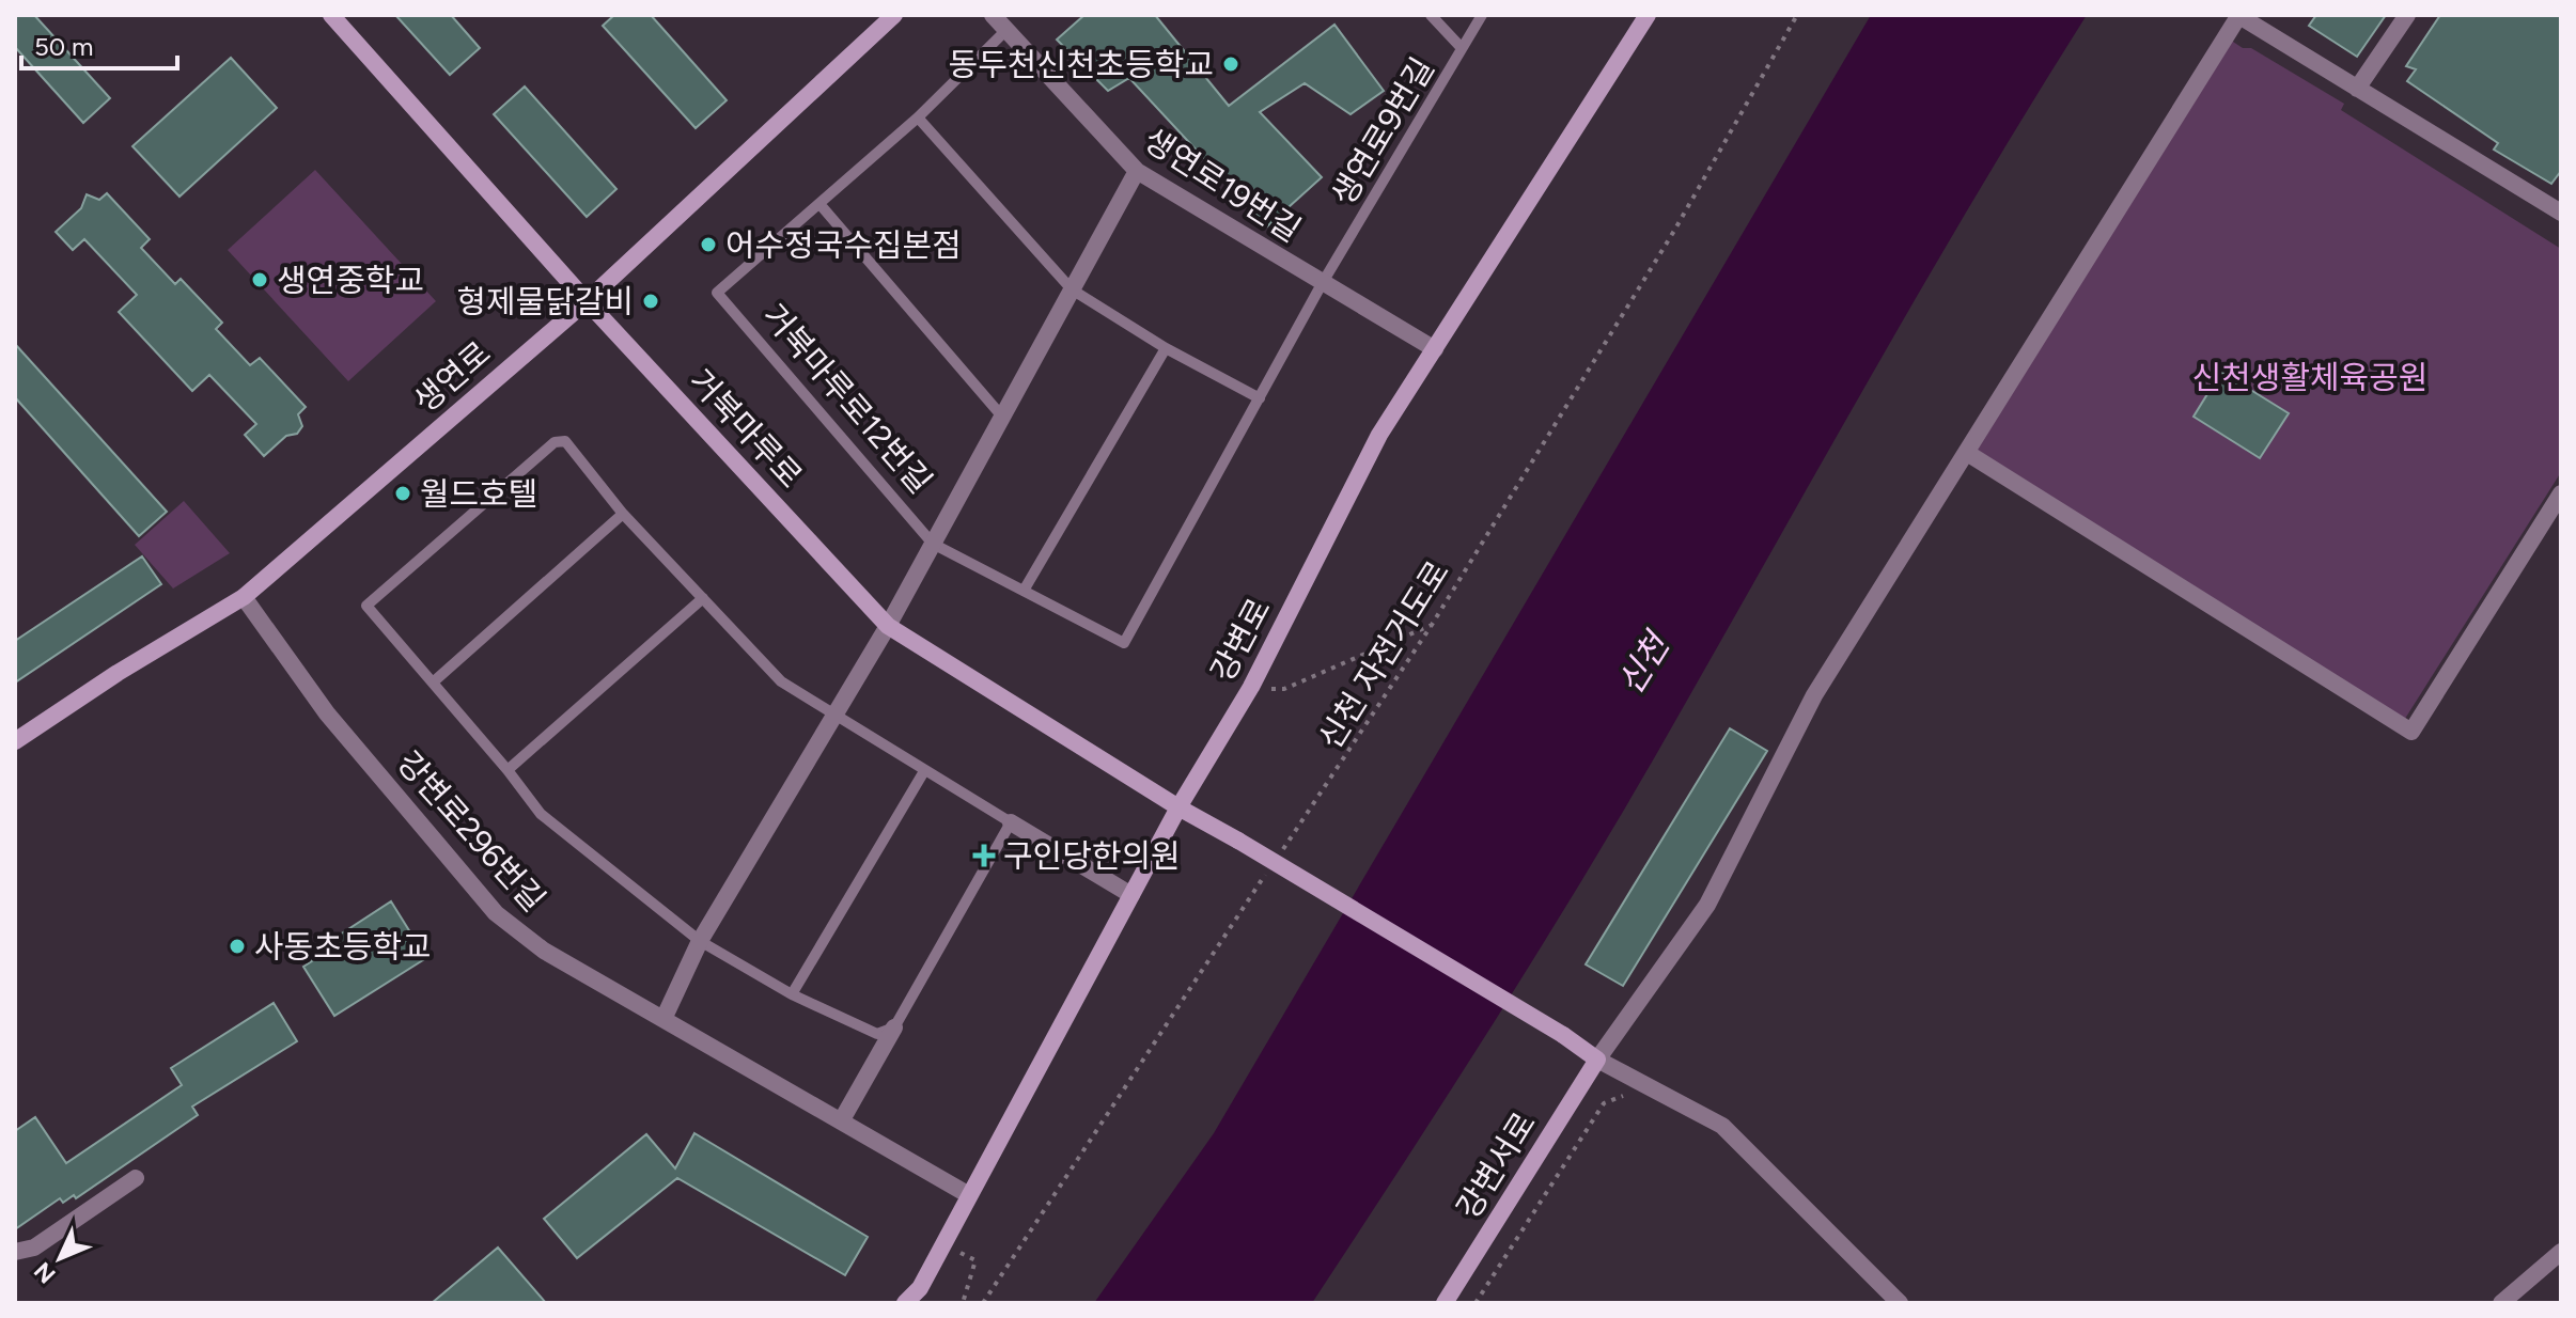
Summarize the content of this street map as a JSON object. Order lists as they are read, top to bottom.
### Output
{
  "streets": {
    "street": [
      "생연로19번길",
      "생연로",
      "거북마루로12번길",
      "거북마루로",
      "강변로",
      "강변로296번길",
      "강변서로"
    ],
    "lane": ["생연로9번길"],
    "path": ["신천 자전거도로"]
  },
  "crossings": [
    ["생연로9번길", "생연로19번길"],
    ["생연로19번길", "거북마루로12번길"],
    ["생연로19번길", "강변로"],
    ["생연로", "거북마루로"],
    ["생연로", "강변로296번길"],
    ["거북마루로12번길", "거북마루로"],
    ["거북마루로12번길", "강변로296번길"],
    ["거북마루로", "강변로"],
    ["거북마루로", "강변서로"],
    ["강변로", "강변로296번길"]
  ],
  "water": ["신천"],
  "parks": ["신천생활체육공원"],
  "places": {
    "other": [
      "동두천신천초등학교",
      "어수정국수집본점",
      "생연중학교",
      "형제물닭갈비",
      "월드호텔",
      "사동초등학교"
    ],
    "health": ["구인당한의원"]
  },
  "scale_bar": "50 m",
  "north": "bottom left"
}
